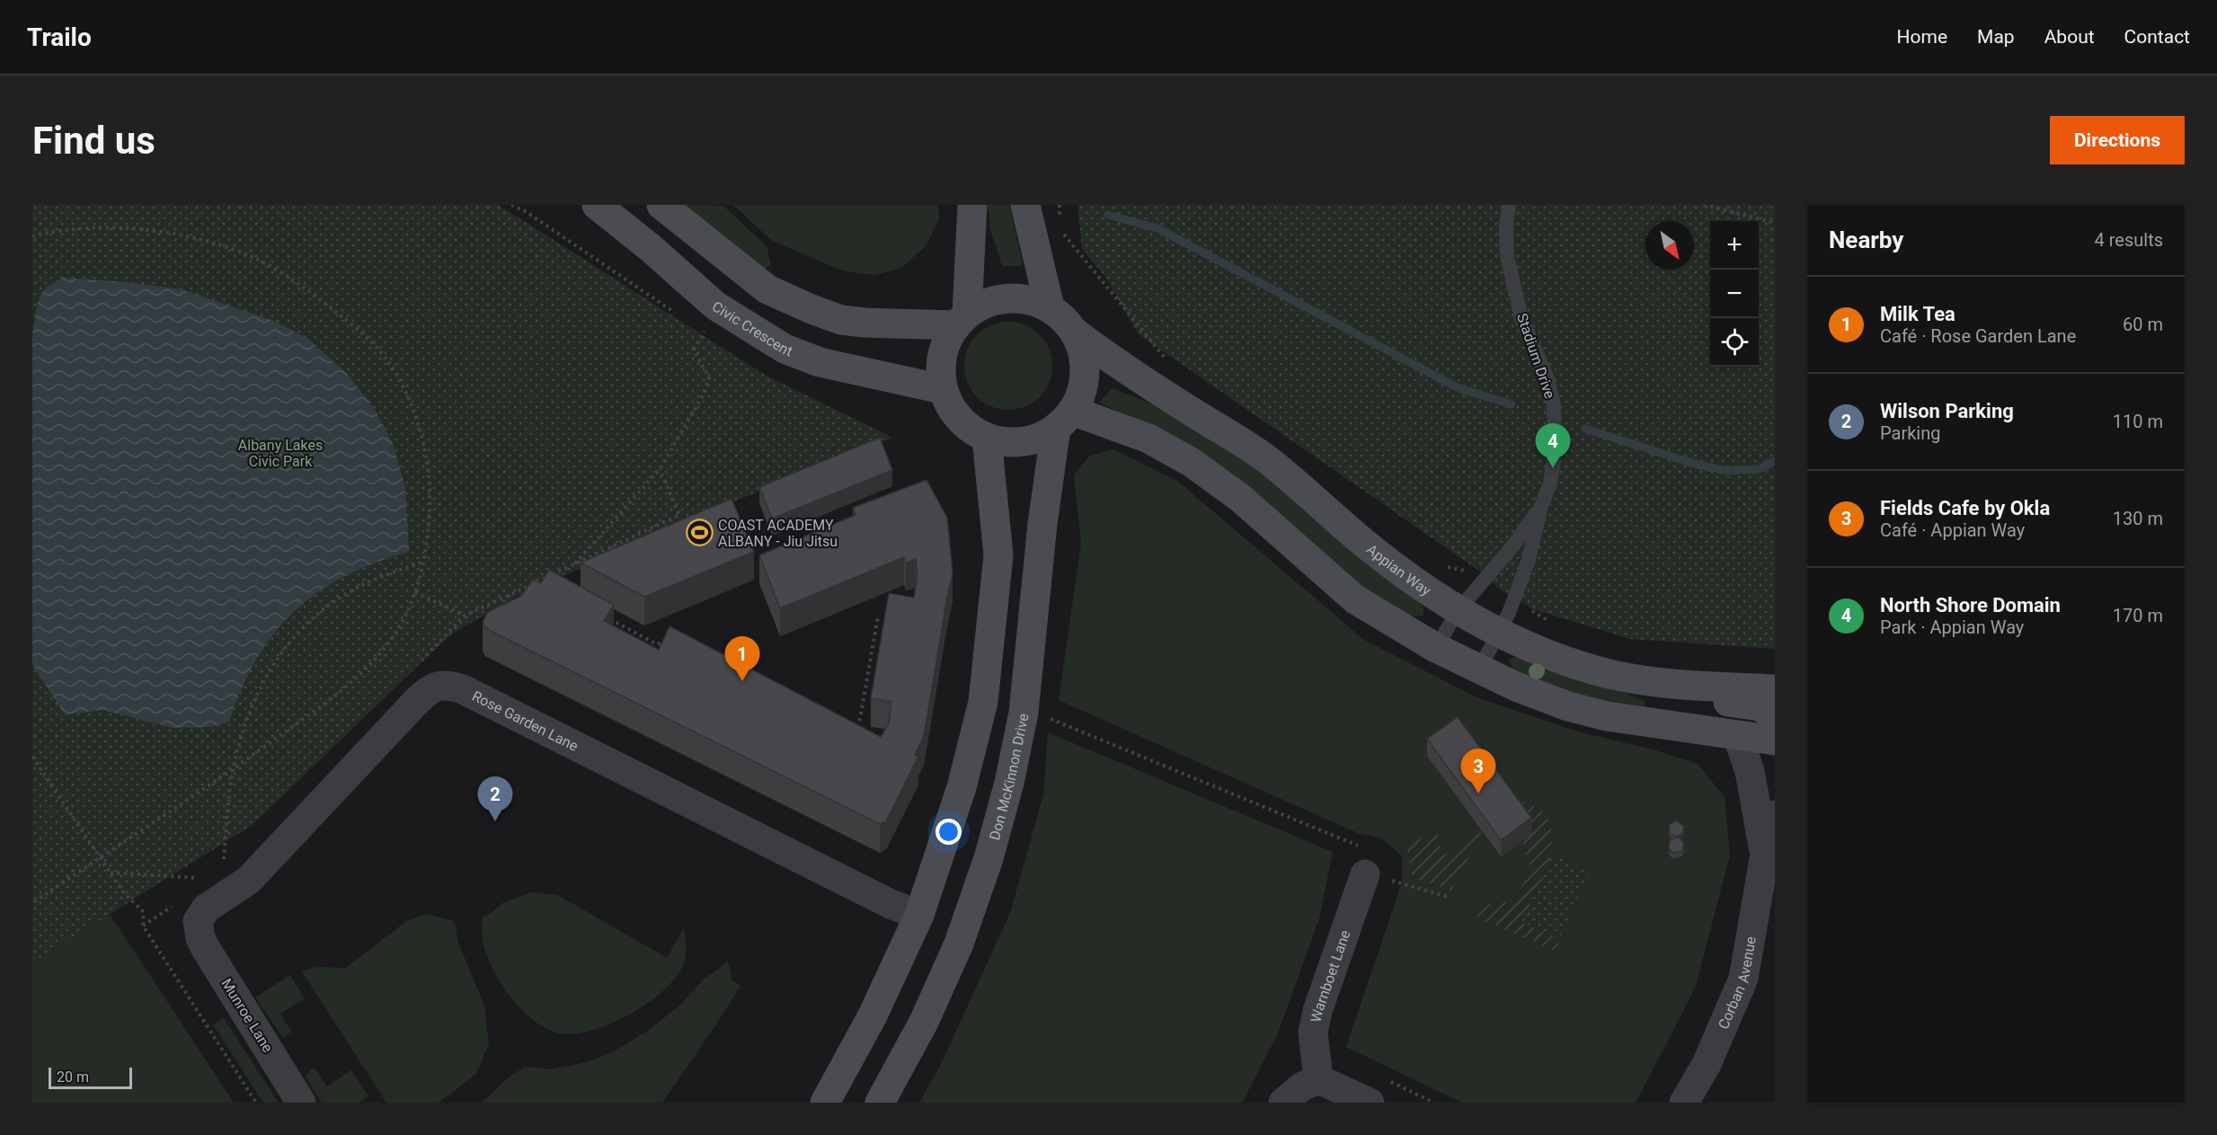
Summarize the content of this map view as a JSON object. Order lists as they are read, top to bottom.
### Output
{
  "streets": {
    "main road": ["Civic Crescent", "Appian Way", "Don McKinnon Drive"],
    "street": [
      "Rose Garden Lane",
      "Warnboet Lane",
      "Corban Avenue",
      "Munroe Lane"
    ],
    "lane": ["Stadium Drive"]
  },
  "crossings": [
    ["Civic Crescent", "Appian Way"],
    ["Civic Crescent", "Don McKinnon Drive"],
    ["Stadium Drive", "Appian Way"],
    ["Appian Way", "Don McKinnon Drive"],
    ["Rose Garden Lane", "Munroe Lane"]
  ],
  "parks": ["Albany Lakes Civic Park"],
  "places": {
    "sports": ["COAST ACADEMY ALBANY - Jiu Jitsu"]
  },
  "scale_bar": "20 m",
  "north": "bottom right",
  "page": {
    "header": "Trailo",
    "nav": [
      "Home",
      "Map",
      "About",
      "Contact"
    ],
    "buttons": "Directions",
    "title": "Find us",
    "heading": ["Nearby", "4 results"],
    "map_buttons": ["+", "−"],
    "list": [
      {
        "mark": "1",
        "name": "Milk Tea",
        "note": "Café · Rose Garden Lane",
        "value": "60 m"
      },
      {
        "mark": "2",
        "name": "Wilson Parking",
        "note": "Parking",
        "value": "110 m"
      },
      {
        "mark": "3",
        "name": "Fields Cafe by Okla",
        "note": "Café · Appian Way",
        "value": "130 m"
      },
      {
        "mark": "4",
        "name": "North Shore Domain",
        "note": "Park · Appian Way",
        "value": "170 m"
      }
    ],
    "pins": [
      "4",
      "1",
      "3",
      "2"
    ],
    "scale": "20 m"
  }
}
